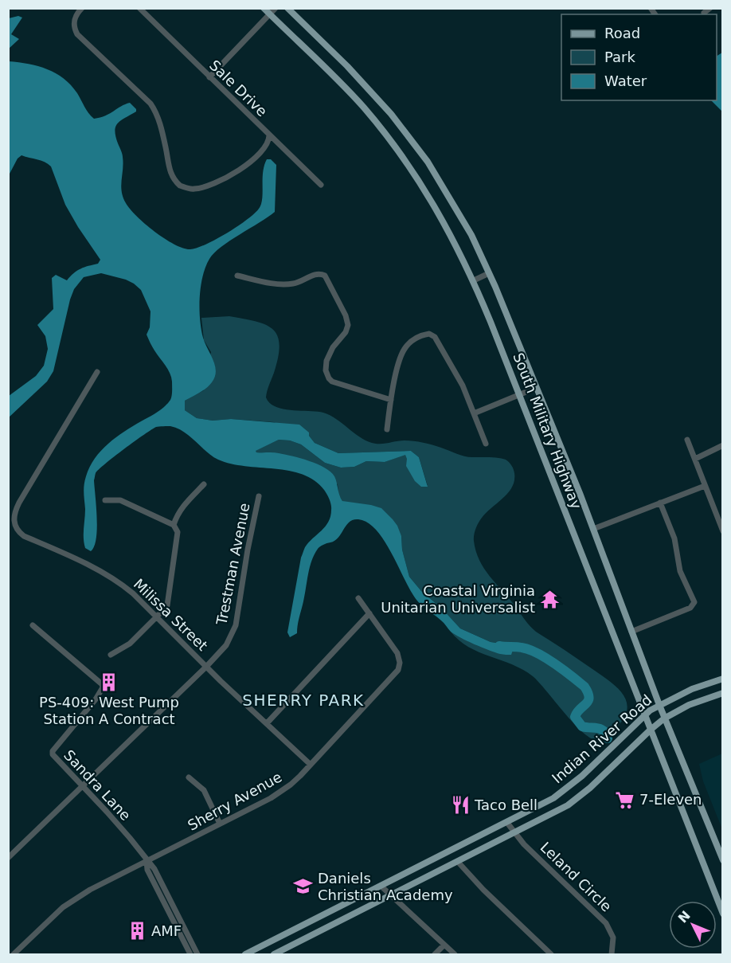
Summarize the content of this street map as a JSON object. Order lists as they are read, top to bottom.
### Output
{
  "streets": {
    "main road": ["South Military Highway", "Indian River Road"],
    "street": [
      "Sale Drive",
      "Trestman Avenue",
      "Milissa Street",
      "Sandra Lane",
      "Sherry Avenue",
      "Leland Circle"
    ]
  },
  "crossings": [
    ["South Military Highway", "Indian River Road"],
    ["Trestman Avenue", "Milissa Street"],
    ["Trestman Avenue", "Sandra Lane"],
    ["Milissa Street", "Sherry Avenue"],
    ["Indian River Road", "Leland Circle"],
    ["Sandra Lane", "Sherry Avenue"]
  ],
  "districts": ["SHERRY PARK"],
  "places": {
    "temple": ["Coastal Virginia Unitarian Universalist"],
    "building": ["PS-409: West Pump Station A Contract", "AMF"],
    "supermarket": ["7-Eleven"],
    "restaurant": ["Taco Bell"],
    "school or university": ["Daniels Christian Academy"]
  },
  "legend": ["Road", "Park", "Water"],
  "north": "top left"
}
